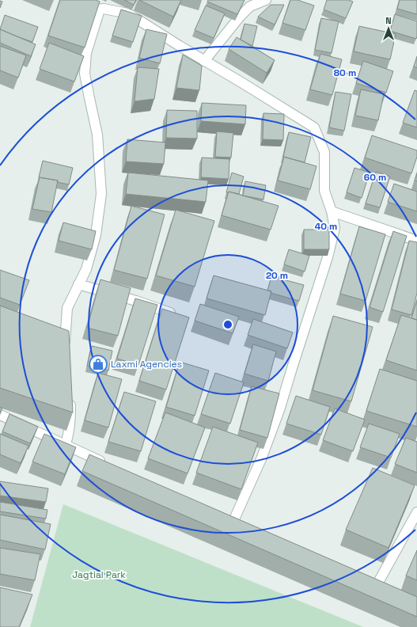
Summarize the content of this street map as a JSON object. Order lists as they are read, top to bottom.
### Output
{
  "parks": ["Jagtial Park"],
  "places": {
    "shop": ["Laxmi Agencies"]
  },
  "north": "top",
  "rings": [
    "80 m",
    "60 m",
    "40 m",
    "20 m"
  ]
}
